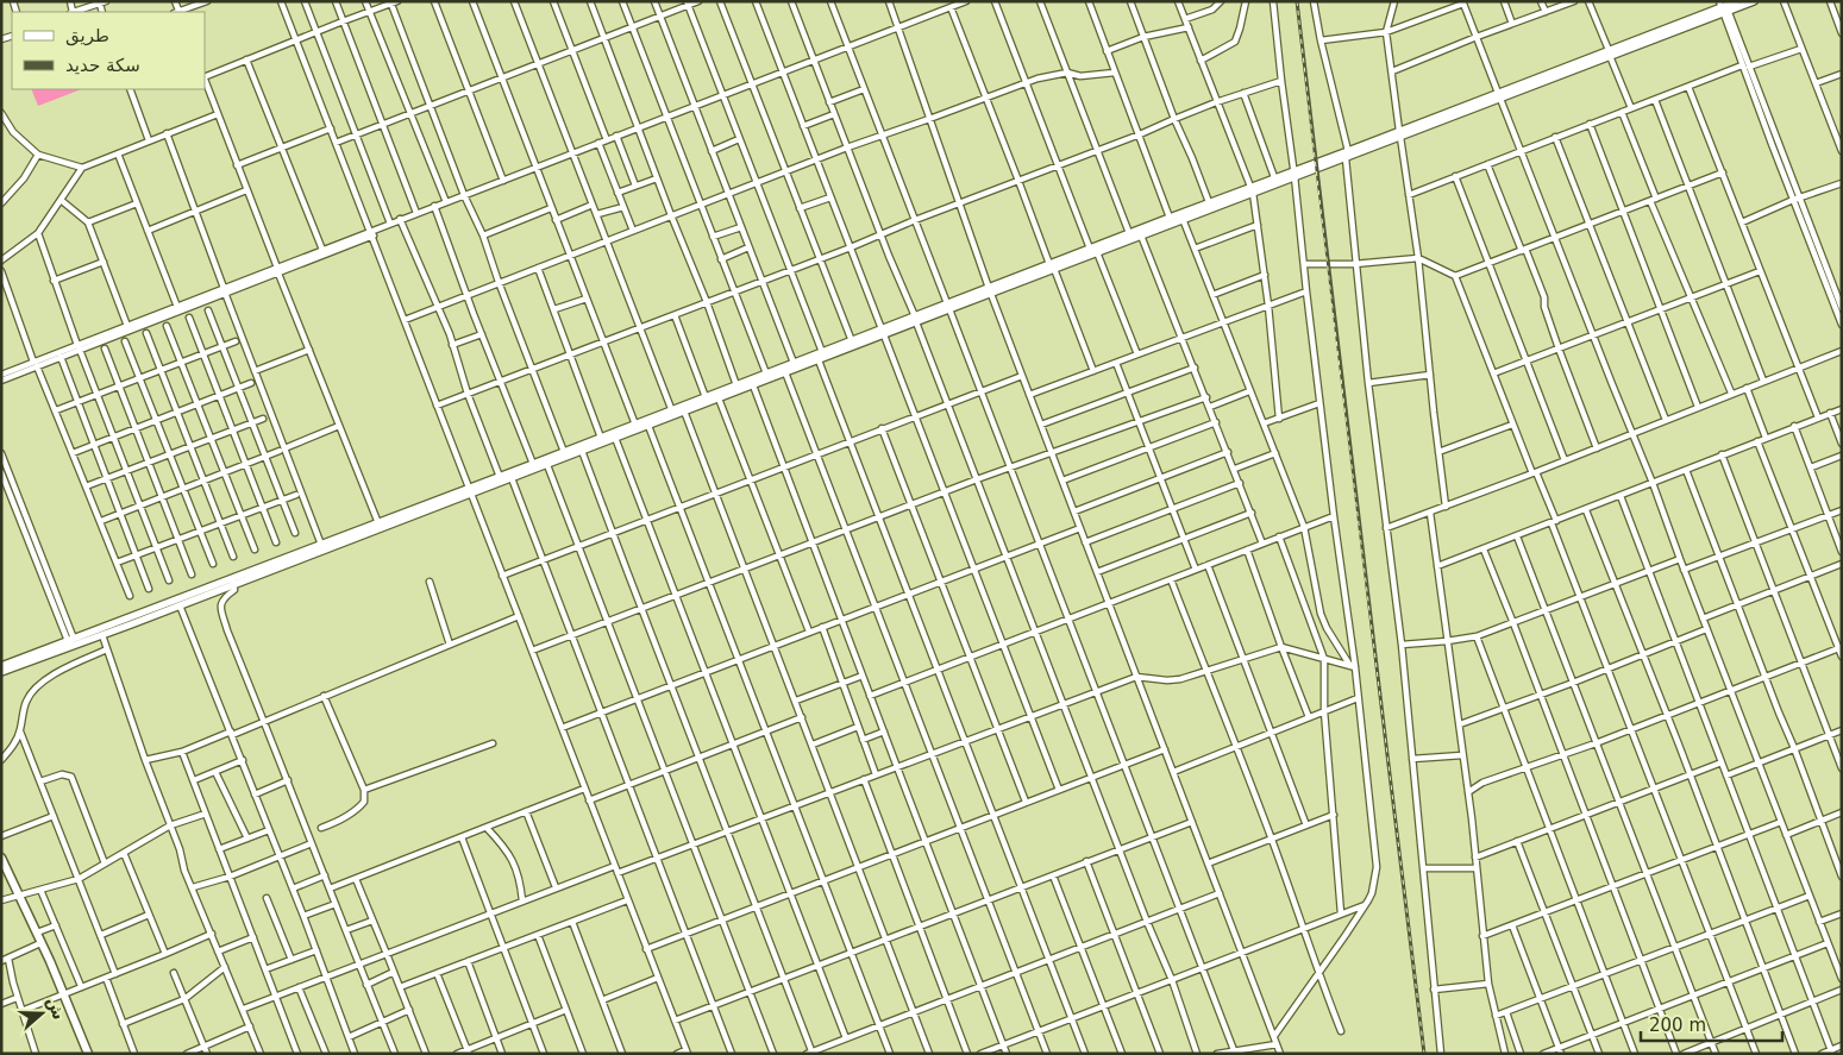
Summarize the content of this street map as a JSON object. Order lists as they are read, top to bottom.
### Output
{
  "legend": ["طريق", "سكة حديد"],
  "scale_bar": "200 m",
  "north": "right"
}
